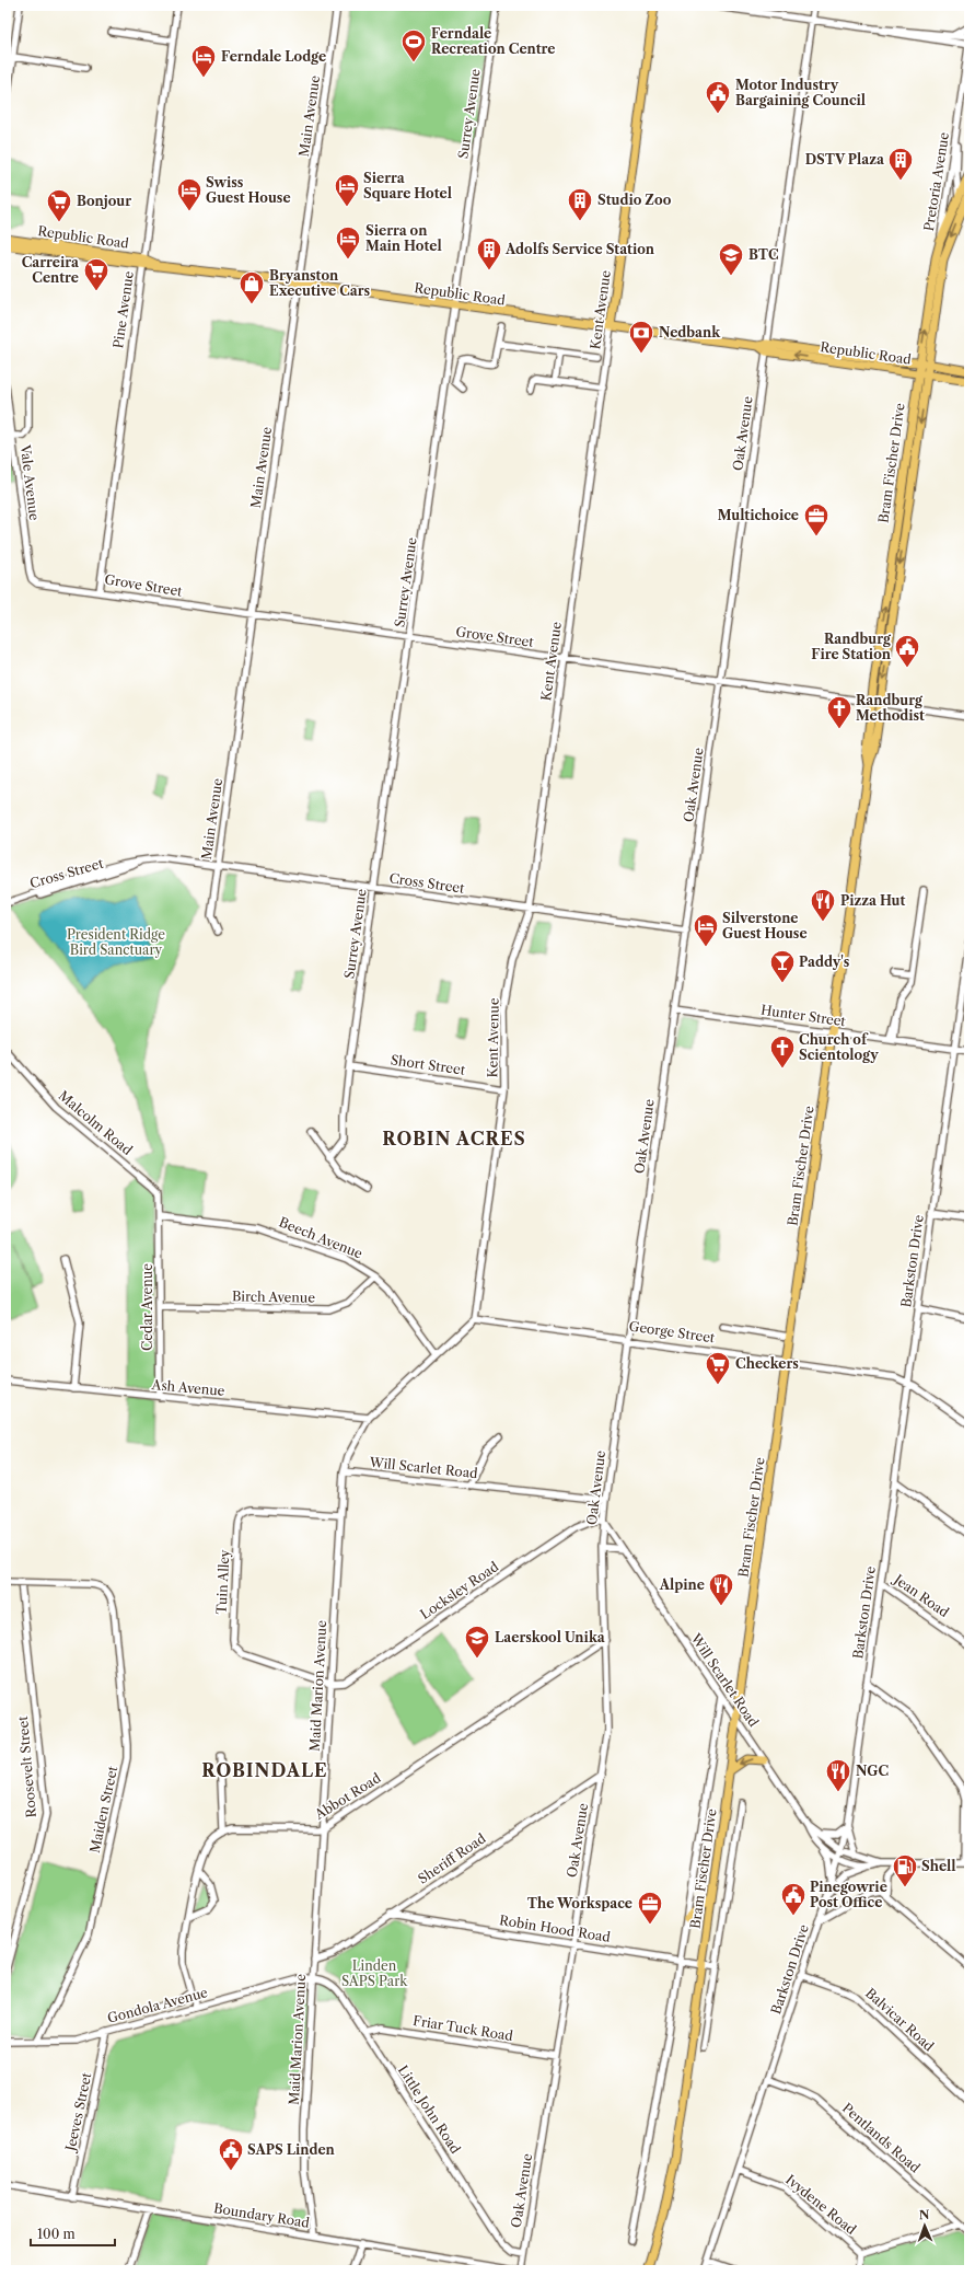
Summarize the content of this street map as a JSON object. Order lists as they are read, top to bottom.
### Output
{
  "streets": {
    "main road": ["Republic Road", "Kent Avenue", "Bram Fischer Drive"],
    "street": [
      "Surrey Avenue",
      "Main Avenue",
      "Pretoria Avenue",
      "Pine Avenue",
      "Oak Avenue",
      "Vale Avenue",
      "Grove Street",
      "Cross Street",
      "Hunter Street",
      "Short Street",
      "Malcolm Road",
      "Beech Avenue",
      "Barkston Drive",
      "Birch Avenue",
      "Cedar Avenue",
      "George Street",
      "Ash Avenue",
      "Will Scarlet Road",
      "Tuin Alley",
      "Locksley Road",
      "Jean Road",
      "Maid Marion Avenue",
      "Roosevelt Street",
      "Abbot Road",
      "Maiden Street",
      "Sheriff Road",
      "Robin Hood Road",
      "Gondola Avenue",
      "Balvicar Road",
      "Friar Tuck Road",
      "Little John Road",
      "Jeeves Street",
      "Pentlands Road",
      "Ivydene Road",
      "Boundary Road"
    ]
  },
  "crossings": [
    ["Surrey Avenue", "Republic Road"],
    ["Surrey Avenue", "Grove Street"],
    ["Surrey Avenue", "Cross Street"],
    ["Surrey Avenue", "Short Street"],
    ["Main Avenue", "Republic Road"],
    ["Main Avenue", "Grove Street"],
    ["Main Avenue", "Cross Street"],
    ["Pretoria Avenue", "Bram Fischer Drive"],
    ["Republic Road", "Pine Avenue"],
    ["Republic Road", "Kent Avenue"],
    ["Republic Road", "Oak Avenue"],
    ["Republic Road", "Bram Fischer Drive"],
    ["Pine Avenue", "Grove Street"],
    ["Kent Avenue", "Grove Street"],
    ["Kent Avenue", "Cross Street"],
    ["Kent Avenue", "Short Street"],
    ["Kent Avenue", "George Street"],
    ["Kent Avenue", "Maid Marion Avenue"],
    ["Oak Avenue", "Grove Street"],
    ["Oak Avenue", "Cross Street"],
    ["Oak Avenue", "Hunter Street"],
    ["Oak Avenue", "George Street"],
    ["Oak Avenue", "Will Scarlet Road"],
    ["Oak Avenue", "Locksley Road"],
    ["Oak Avenue", "Abbot Road"],
    ["Oak Avenue", "Sheriff Road"],
    ["Oak Avenue", "Robin Hood Road"],
    ["Oak Avenue", "Friar Tuck Road"],
    ["Oak Avenue", "Little John Road"],
    ["Bram Fischer Drive", "Grove Street"],
    ["Bram Fischer Drive", "Hunter Street"],
    ["Bram Fischer Drive", "George Street"],
    ["Bram Fischer Drive", "Will Scarlet Road"],
    ["Bram Fischer Drive", "Robin Hood Road"],
    ["Vale Avenue", "Grove Street"],
    ["Hunter Street", "Barkston Drive"],
    ["Malcolm Road", "Beech Avenue"],
    ["Malcolm Road", "Cedar Avenue"],
    ["Beech Avenue", "Birch Avenue"],
    ["Beech Avenue", "Cedar Avenue"],
    ["Beech Avenue", "Maid Marion Avenue"],
    ["Barkston Drive", "George Street"],
    ["Barkston Drive", "Will Scarlet Road"],
    ["Barkston Drive", "Jean Road"],
    ["Barkston Drive", "Balvicar Road"],
    ["Barkston Drive", "Pentlands Road"],
    ["Barkston Drive", "Ivydene Road"],
    ["Birch Avenue", "Cedar Avenue"],
    ["Cedar Avenue", "Ash Avenue"],
    ["George Street", "Maid Marion Avenue"],
    ["Ash Avenue", "Maid Marion Avenue"],
    ["Will Scarlet Road", "Locksley Road"],
    ["Will Scarlet Road", "Maid Marion Avenue"],
    ["Tuin Alley", "Locksley Road"],
    ["Tuin Alley", "Maid Marion Avenue"],
    ["Locksley Road", "Maid Marion Avenue"],
    ["Maid Marion Avenue", "Abbot Road"],
    ["Maid Marion Avenue", "Sheriff Road"],
    ["Maid Marion Avenue", "Gondola Avenue"],
    ["Maid Marion Avenue", "Little John Road"],
    ["Maid Marion Avenue", "Boundary Road"],
    ["Roosevelt Street", "Maiden Street"],
    ["Maiden Street", "Gondola Avenue"],
    ["Sheriff Road", "Robin Hood Road"],
    ["Gondola Avenue", "Little John Road"],
    ["Gondola Avenue", "Jeeves Street"],
    ["Friar Tuck Road", "Little John Road"],
    ["Jeeves Street", "Boundary Road"]
  ],
  "districts": ["ROBIN ACRES", "ROBINDALE"],
  "parks": ["President Ridge Bird Sanctuary", "Linden SAPS Park"],
  "places": {
    "sports": ["Ferndale Recreation Centre"],
    "hotel": [
      "Ferndale Lodge",
      "Sierra Square Hotel",
      "Swiss Guest House",
      "Sierra on Main Hotel",
      "Silverstone Guest House"
    ],
    "public building": [
      "Motor Industry Bargaining Council",
      "Randburg Fire Station",
      "Pinegowrie Post Office",
      "SAPS Linden"
    ],
    "building": ["DSTV Plaza", "Studio Zoo", "Adolfs Service Station"],
    "supermarket": ["Bonjour", "Carreira Centre", "Checkers"],
    "school or university": ["BTC", "Laerskool Unika"],
    "shop": ["Bryanston Executive Cars"],
    "bank": ["Nedbank"],
    "office": ["Multichoice", "The Workspace"],
    "church": ["Randburg Methodist", "Church of Scientology"],
    "restaurant": ["Pizza Hut", "Alpine", "NGC"],
    "bar": ["Paddy's"],
    "fuel station": ["Shell"]
  },
  "scale_bar": "100 m",
  "north": "top"
}
